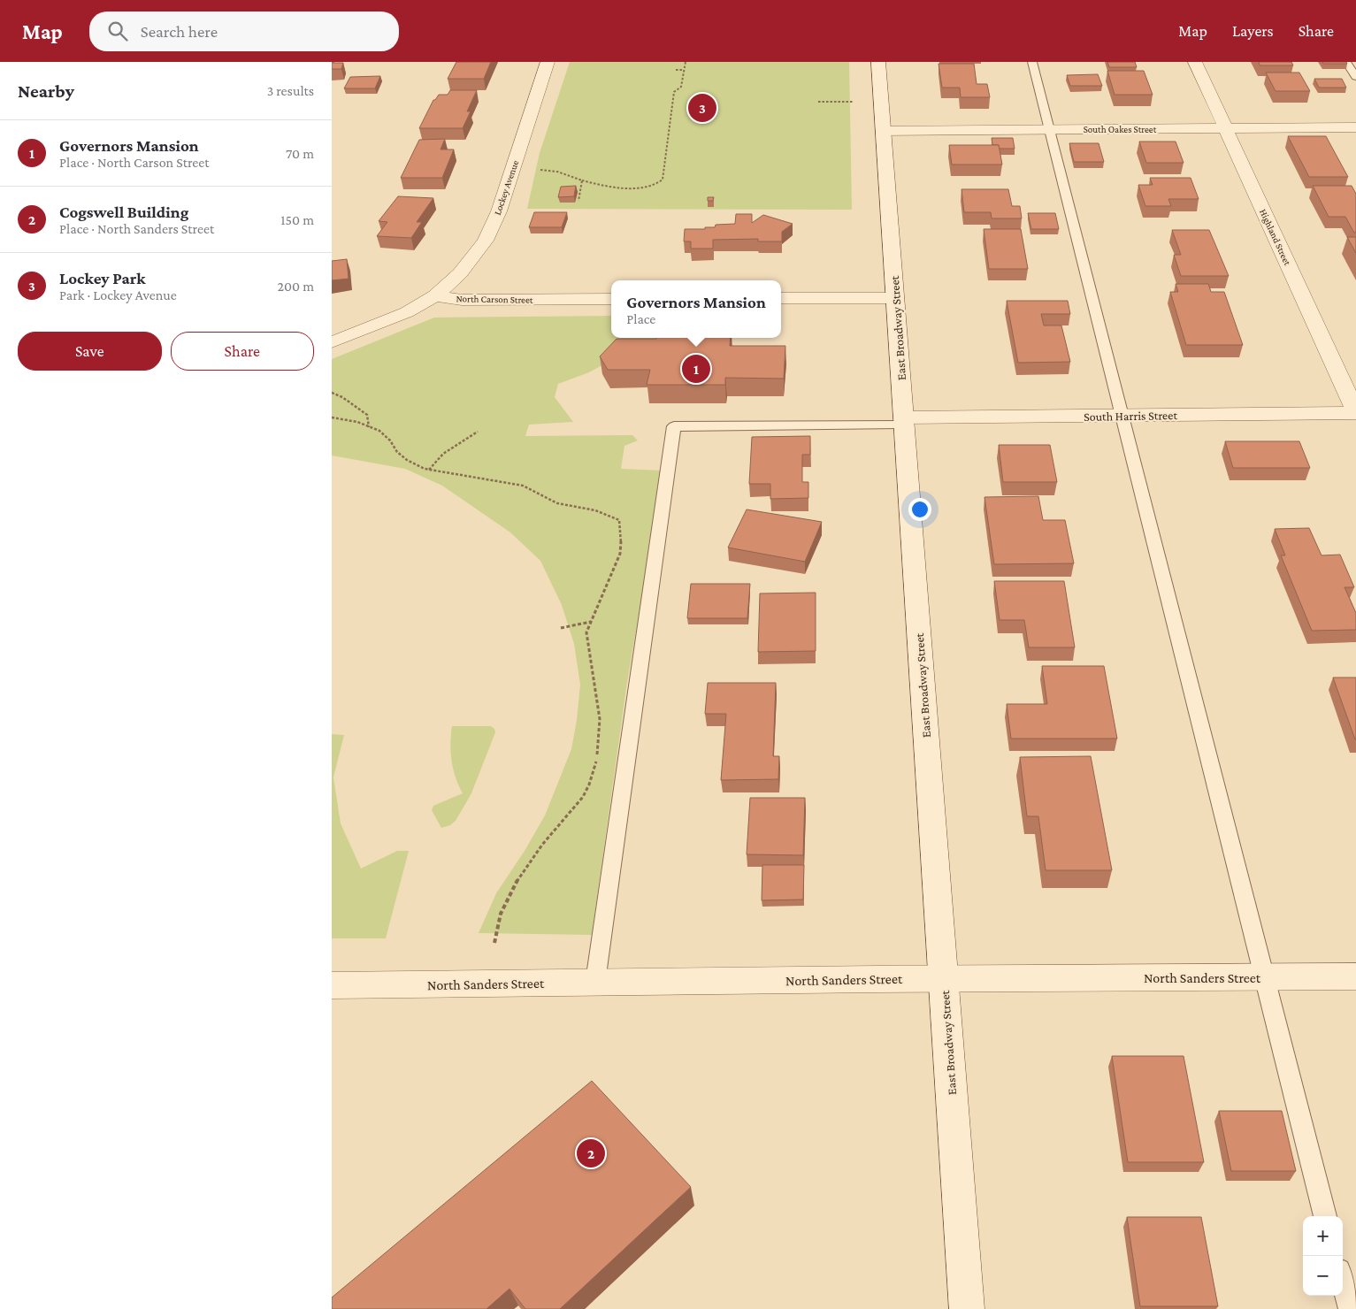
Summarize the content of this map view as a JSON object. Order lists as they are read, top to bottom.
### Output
{
  "streets": {
    "street": [
      "South Oakes Street",
      "Lockey Avenue",
      "Highland Street",
      "North Carson Street",
      "East Broadway Street",
      "South Harris Street",
      "North Sanders Street"
    ]
  },
  "crossings": [
    ["South Oakes Street", "Highland Street"],
    ["South Oakes Street", "East Broadway Street"],
    ["Lockey Avenue", "North Carson Street"],
    ["Highland Street", "South Harris Street"],
    ["East Broadway Street", "South Harris Street"],
    ["East Broadway Street", "North Sanders Street"]
  ],
  "page": {
    "header": "Map",
    "search": "Search here",
    "nav": ["Map", "Layers", "Share"],
    "heading": ["Nearby", "3 results"],
    "pins": ["3", "1", "2"],
    "list": [
      {
        "mark": "1",
        "name": "Governors Mansion",
        "note": "Place · North Carson Street",
        "value": "70 m"
      },
      {
        "mark": "2",
        "name": "Cogswell Building",
        "note": "Place · North Sanders Street",
        "value": "150 m"
      },
      {
        "mark": "3",
        "name": "Lockey Park",
        "note": "Park · Lockey Avenue",
        "value": "200 m"
      }
    ],
    "popup": ["Governors Mansion", "Place"],
    "buttons": ["Save", "Share"],
    "map_buttons": ["+", "−"]
  }
}
